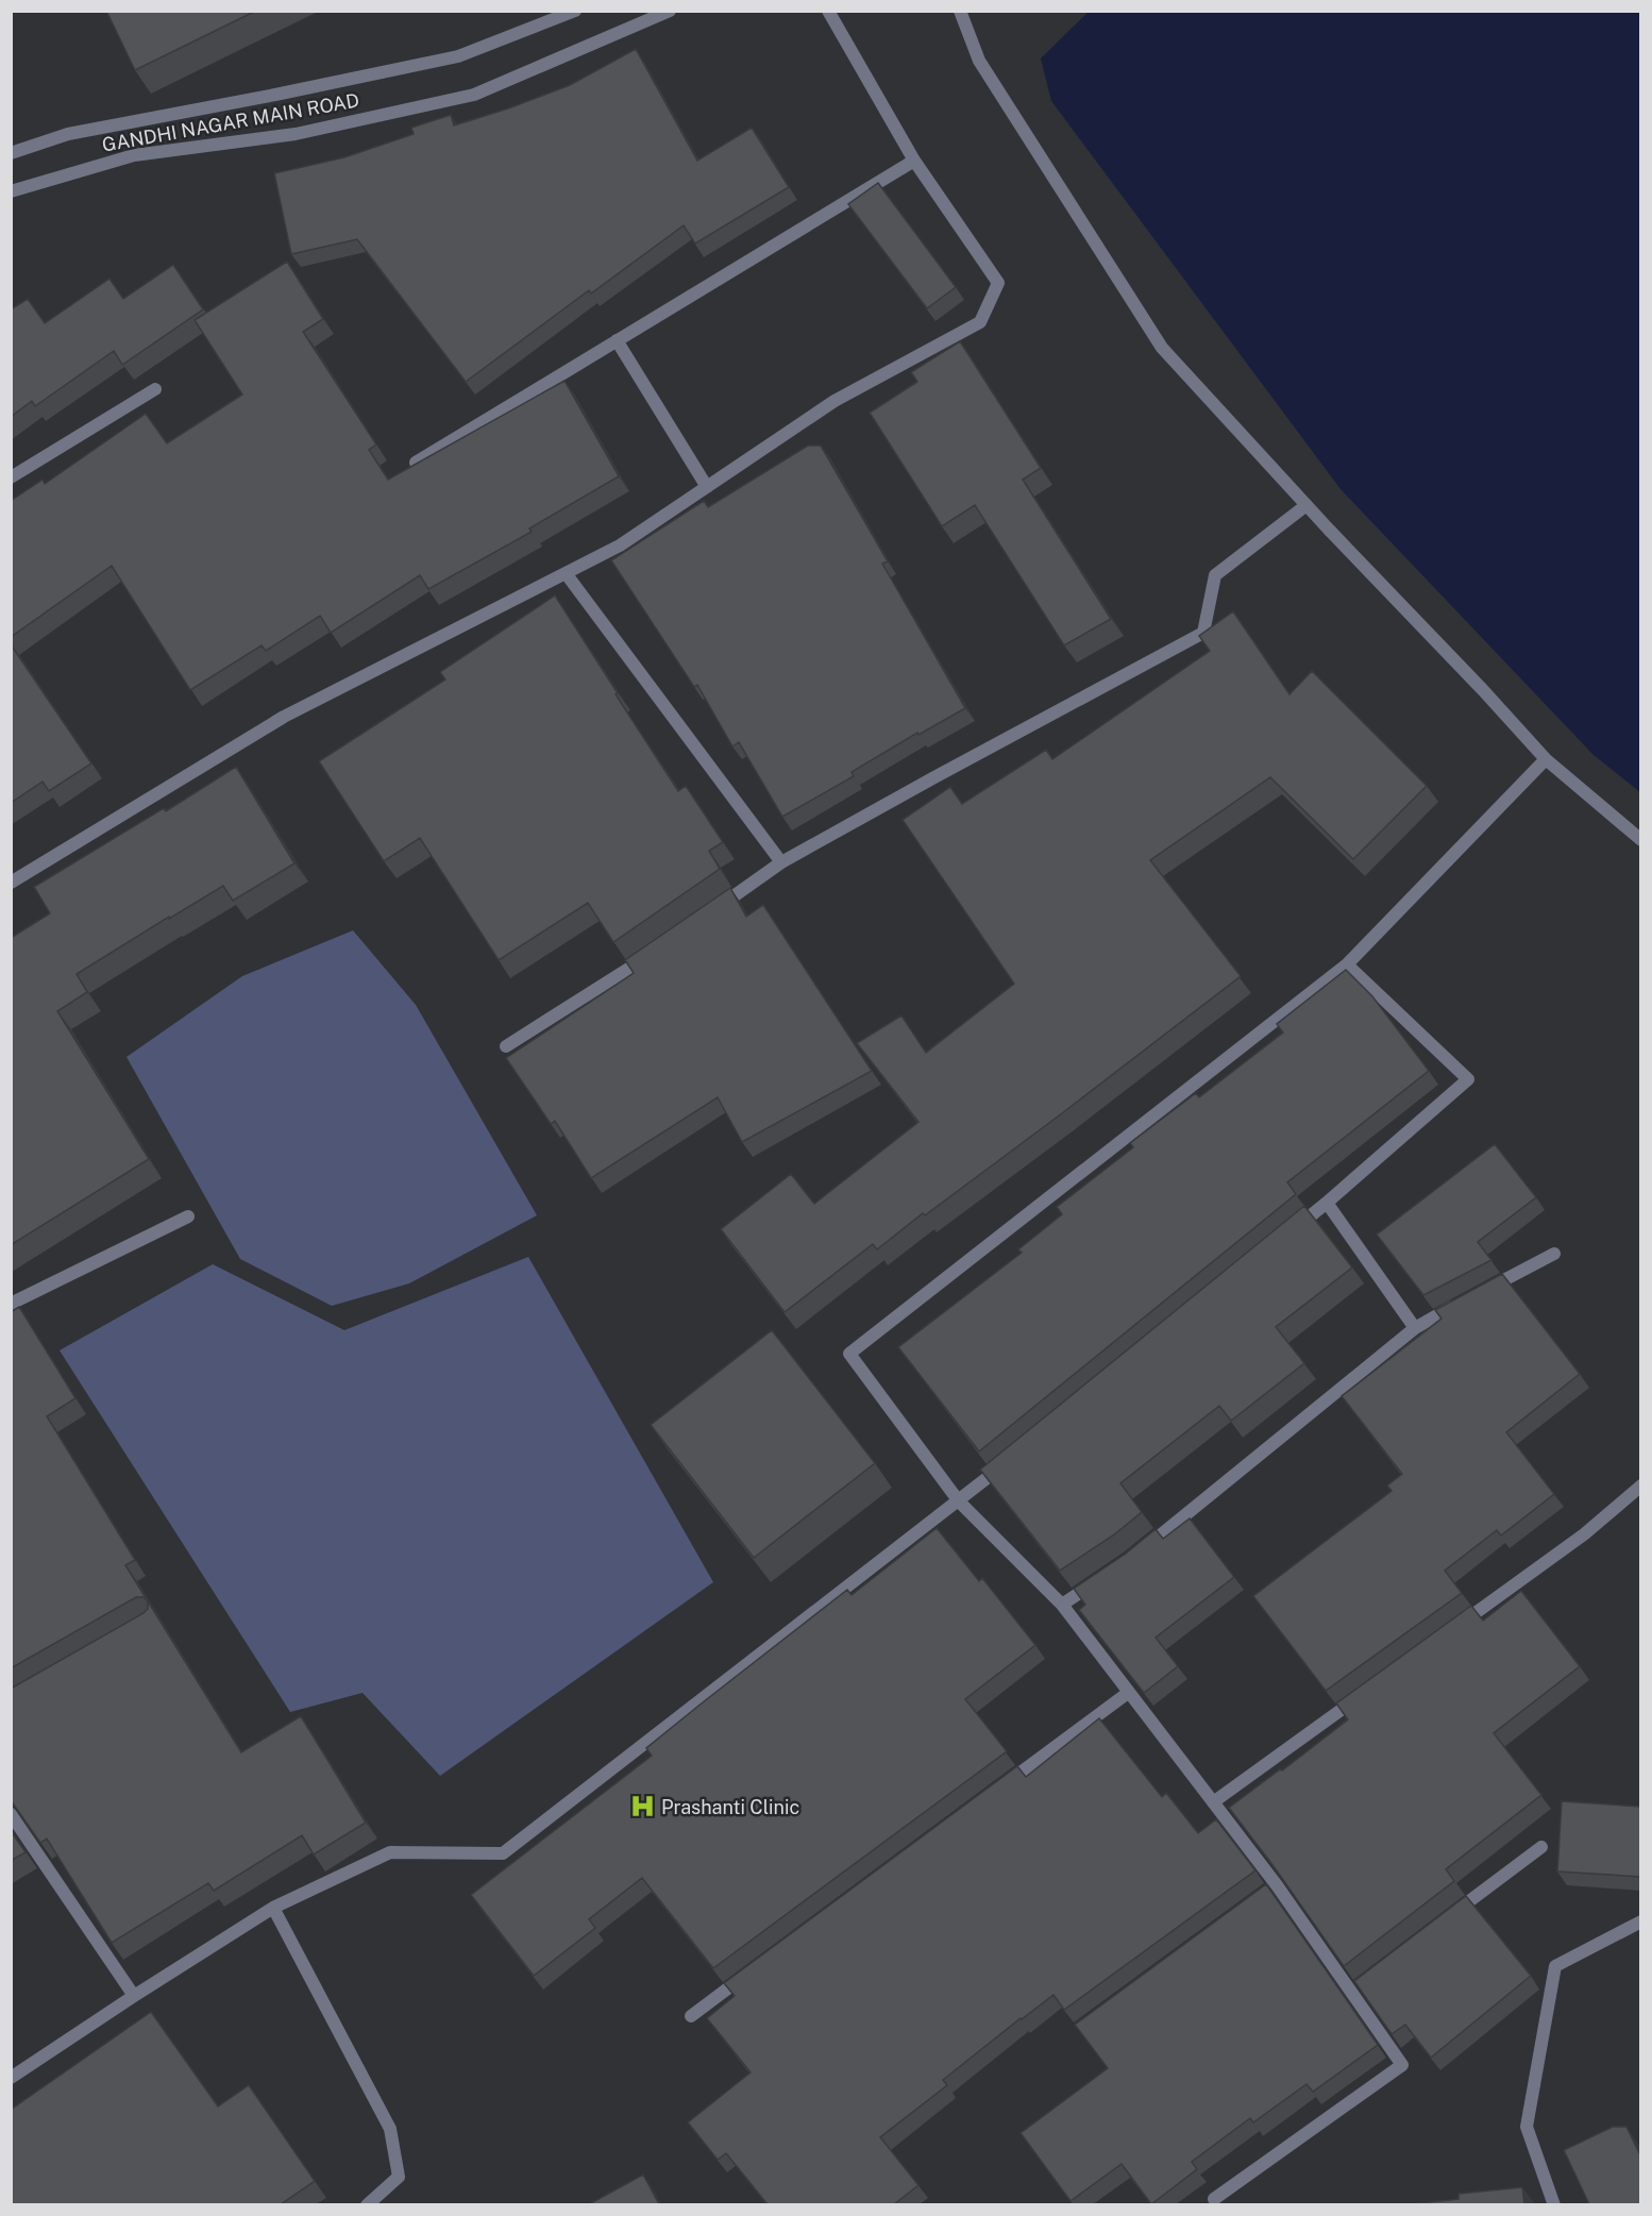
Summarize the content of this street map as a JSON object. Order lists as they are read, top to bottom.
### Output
{
  "streets": {
    "street": ["GANDHI NAGAR MAIN ROAD"]
  },
  "places": {
    "hospital": ["Prashanti Clinic"]
  }
}
